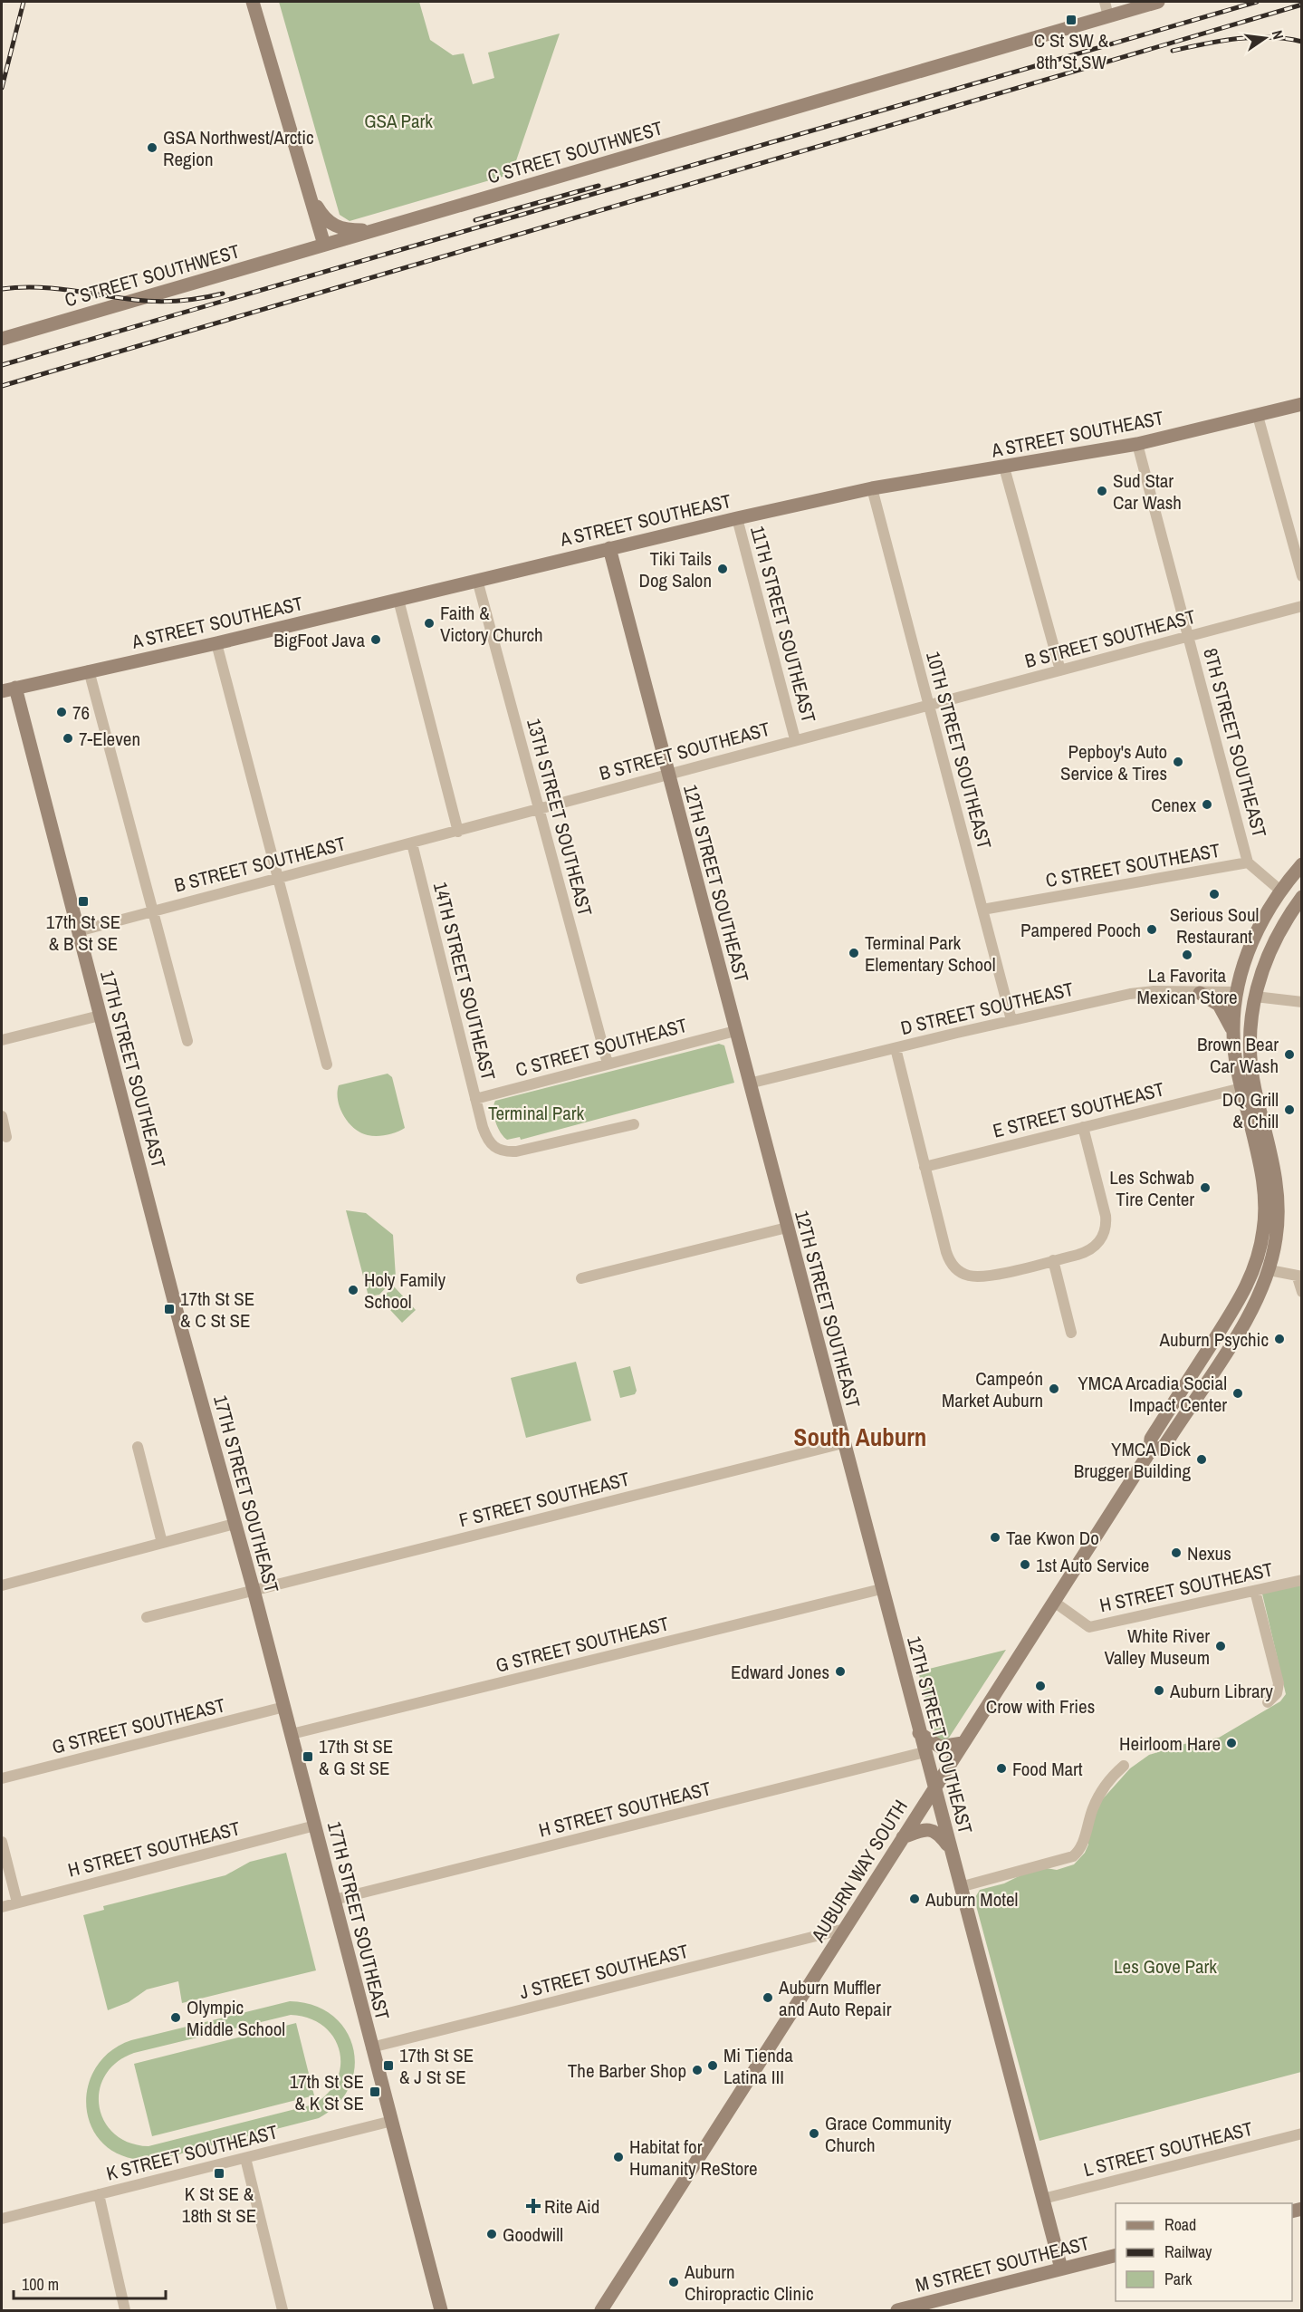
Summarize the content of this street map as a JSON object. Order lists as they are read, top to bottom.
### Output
{
  "streets": {
    "main road": [
      "C STREET SOUTHWEST",
      "A STREET SOUTHEAST",
      "12TH STREET SOUTHEAST",
      "17TH STREET SOUTHEAST",
      "AUBURN WAY SOUTH",
      "M STREET SOUTHEAST"
    ],
    "street": [
      "11TH STREET SOUTHEAST",
      "B STREET SOUTHEAST",
      "8TH STREET SOUTHEAST",
      "10TH STREET SOUTHEAST",
      "13TH STREET SOUTHEAST",
      "C STREET SOUTHEAST",
      "14TH STREET SOUTHEAST",
      "D STREET SOUTHEAST",
      "E STREET SOUTHEAST",
      "F STREET SOUTHEAST",
      "H STREET SOUTHEAST",
      "G STREET SOUTHEAST",
      "J STREET SOUTHEAST",
      "L STREET SOUTHEAST",
      "K STREET SOUTHEAST"
    ]
  },
  "crossings": [
    ["A STREET SOUTHEAST", "11TH STREET SOUTHEAST"],
    ["A STREET SOUTHEAST", "8TH STREET SOUTHEAST"],
    ["A STREET SOUTHEAST", "10TH STREET SOUTHEAST"],
    ["A STREET SOUTHEAST", "13TH STREET SOUTHEAST"],
    ["A STREET SOUTHEAST", "12TH STREET SOUTHEAST"],
    ["A STREET SOUTHEAST", "17TH STREET SOUTHEAST"],
    ["11TH STREET SOUTHEAST", "B STREET SOUTHEAST"],
    ["B STREET SOUTHEAST", "8TH STREET SOUTHEAST"],
    ["B STREET SOUTHEAST", "10TH STREET SOUTHEAST"],
    ["B STREET SOUTHEAST", "13TH STREET SOUTHEAST"],
    ["B STREET SOUTHEAST", "12TH STREET SOUTHEAST"],
    ["B STREET SOUTHEAST", "14TH STREET SOUTHEAST"],
    ["B STREET SOUTHEAST", "17TH STREET SOUTHEAST"],
    ["8TH STREET SOUTHEAST", "C STREET SOUTHEAST"],
    ["10TH STREET SOUTHEAST", "C STREET SOUTHEAST"],
    ["10TH STREET SOUTHEAST", "D STREET SOUTHEAST"],
    ["13TH STREET SOUTHEAST", "C STREET SOUTHEAST"],
    ["C STREET SOUTHEAST", "12TH STREET SOUTHEAST"],
    ["C STREET SOUTHEAST", "14TH STREET SOUTHEAST"],
    ["C STREET SOUTHEAST", "AUBURN WAY SOUTH"],
    ["12TH STREET SOUTHEAST", "D STREET SOUTHEAST"],
    ["12TH STREET SOUTHEAST", "F STREET SOUTHEAST"],
    ["12TH STREET SOUTHEAST", "H STREET SOUTHEAST"],
    ["12TH STREET SOUTHEAST", "G STREET SOUTHEAST"],
    ["12TH STREET SOUTHEAST", "AUBURN WAY SOUTH"],
    ["12TH STREET SOUTHEAST", "L STREET SOUTHEAST"],
    ["12TH STREET SOUTHEAST", "M STREET SOUTHEAST"],
    ["D STREET SOUTHEAST", "AUBURN WAY SOUTH"],
    ["17TH STREET SOUTHEAST", "F STREET SOUTHEAST"],
    ["17TH STREET SOUTHEAST", "H STREET SOUTHEAST"],
    ["17TH STREET SOUTHEAST", "G STREET SOUTHEAST"],
    ["17TH STREET SOUTHEAST", "J STREET SOUTHEAST"],
    ["17TH STREET SOUTHEAST", "K STREET SOUTHEAST"],
    ["E STREET SOUTHEAST", "AUBURN WAY SOUTH"],
    ["H STREET SOUTHEAST", "AUBURN WAY SOUTH"],
    ["AUBURN WAY SOUTH", "J STREET SOUTHEAST"]
  ],
  "districts": ["South Auburn"],
  "parks": ["GSA Park", "Terminal Park", "Les Gove Park"],
  "places": {
    "transit": [
      "C St SW & 8th St SW",
      "17th St SE & B St SE",
      "17th St SE & C St SE",
      "17th St SE & G St SE",
      "17th St SE & J St SE",
      "17th St SE & K St SE",
      "K St SE & 18th St SE"
    ],
    "other": [
      "GSA Northwest/Arctic Region",
      "Sud Star Car Wash",
      "Tiki Tails Dog Salon",
      "Faith & Victory Church",
      "BigFoot Java",
      "76",
      "7-Eleven",
      "Pepboy's Auto Service & Tires",
      "Cenex",
      "Serious Soul Restaurant",
      "Pampered Pooch",
      "Terminal Park Elementary School",
      "La Favorita Mexican Store",
      "Brown Bear Car Wash",
      "DQ Grill & Chill",
      "Les Schwab Tire Center",
      "Holy Family School",
      "Auburn Psychic",
      "Campeón Market Auburn",
      "YMCA Arcadia Social Impact Center",
      "YMCA Dick Brugger Building",
      "Tae Kwon Do",
      "Nexus",
      "1st Auto Service",
      "White River Valley Museum",
      "Edward Jones",
      "Crow with Fries",
      "Auburn Library",
      "Heirloom Hare",
      "Food Mart",
      "Auburn Motel",
      "Auburn Muffler and Auto Repair",
      "Olympic Middle School",
      "Mi Tienda Latina III",
      "The Barber Shop",
      "Grace Community Church",
      "Habitat for Humanity ReStore",
      "Goodwill",
      "Auburn Chiropractic Clinic"
    ],
    "health": ["Rite Aid"]
  },
  "legend": ["Road", "Railway", "Park"],
  "scale_bar": "100 m",
  "north": "right"
}
